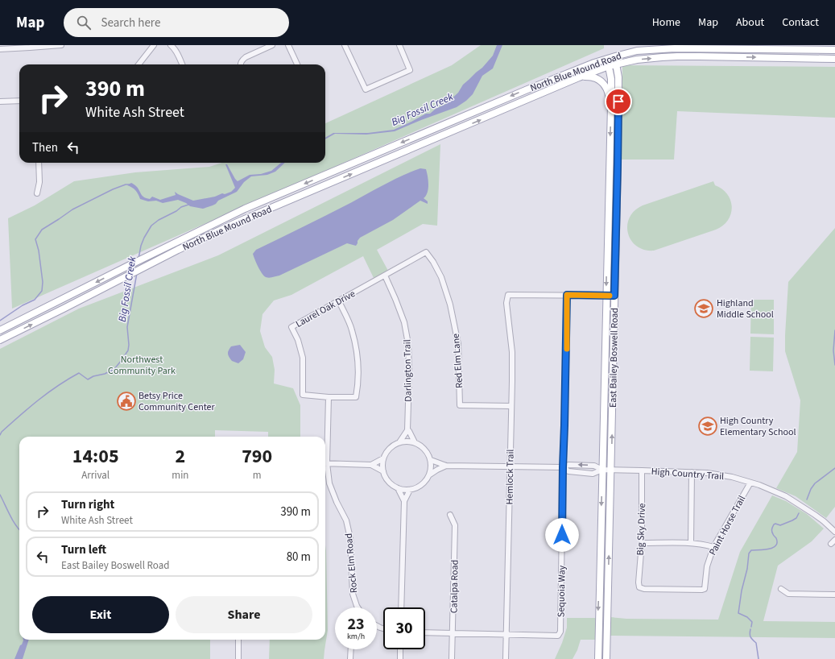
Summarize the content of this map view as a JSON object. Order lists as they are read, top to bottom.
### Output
{
  "streets": {
    "main road": ["North Blue Mound Road", "East Bailey Boswell Road"],
    "street": [
      "Laurel Oak Drive",
      "Red Elm Lane",
      "Darlington Trail",
      "High Country Trail",
      "Hemlock Trail",
      "Paint Horse Trail",
      "Big Sky Drive",
      "Rock Elm Road",
      "Catalpa Road",
      "Sequoia Way"
    ]
  },
  "crossings": [
    ["North Blue Mound Road", "East Bailey Boswell Road"],
    ["Laurel Oak Drive", "Red Elm Lane"],
    ["Laurel Oak Drive", "Darlington Trail"],
    ["Laurel Oak Drive", "Rock Elm Road"],
    ["East Bailey Boswell Road", "High Country Trail"],
    ["Red Elm Lane", "Hemlock Trail"],
    ["High Country Trail", "Paint Horse Trail"],
    ["High Country Trail", "Big Sky Drive"],
    ["Hemlock Trail", "Sequoia Way"],
    ["Paint Horse Trail", "Big Sky Drive"]
  ],
  "water": ["Big Fossil Creek"],
  "parks": ["Northwest Community Park"],
  "places": {
    "school or university": ["Highland Middle School", "High Country Elementary School"],
    "public building": ["Betsy Price Community Center"]
  },
  "page": {
    "header": "Map",
    "search": "Search here",
    "nav": [
      "Home",
      "Map",
      "About",
      "Contact"
    ],
    "turn": ["390 m", "White Ash Street"],
    "then": "Then",
    "eta": [
      "14:05",
      "Arrival",
      "2",
      "min",
      "790",
      "m"
    ],
    "list": [
      {
        "name": "Turn right",
        "note": "White Ash Street",
        "value": "390 m"
      },
      {
        "name": "Turn left",
        "note": "East Bailey Boswell Road",
        "value": "80 m"
      }
    ],
    "buttons": ["Exit", "Share"],
    "speed": "23 km/h",
    "limit": "30"
  }
}
